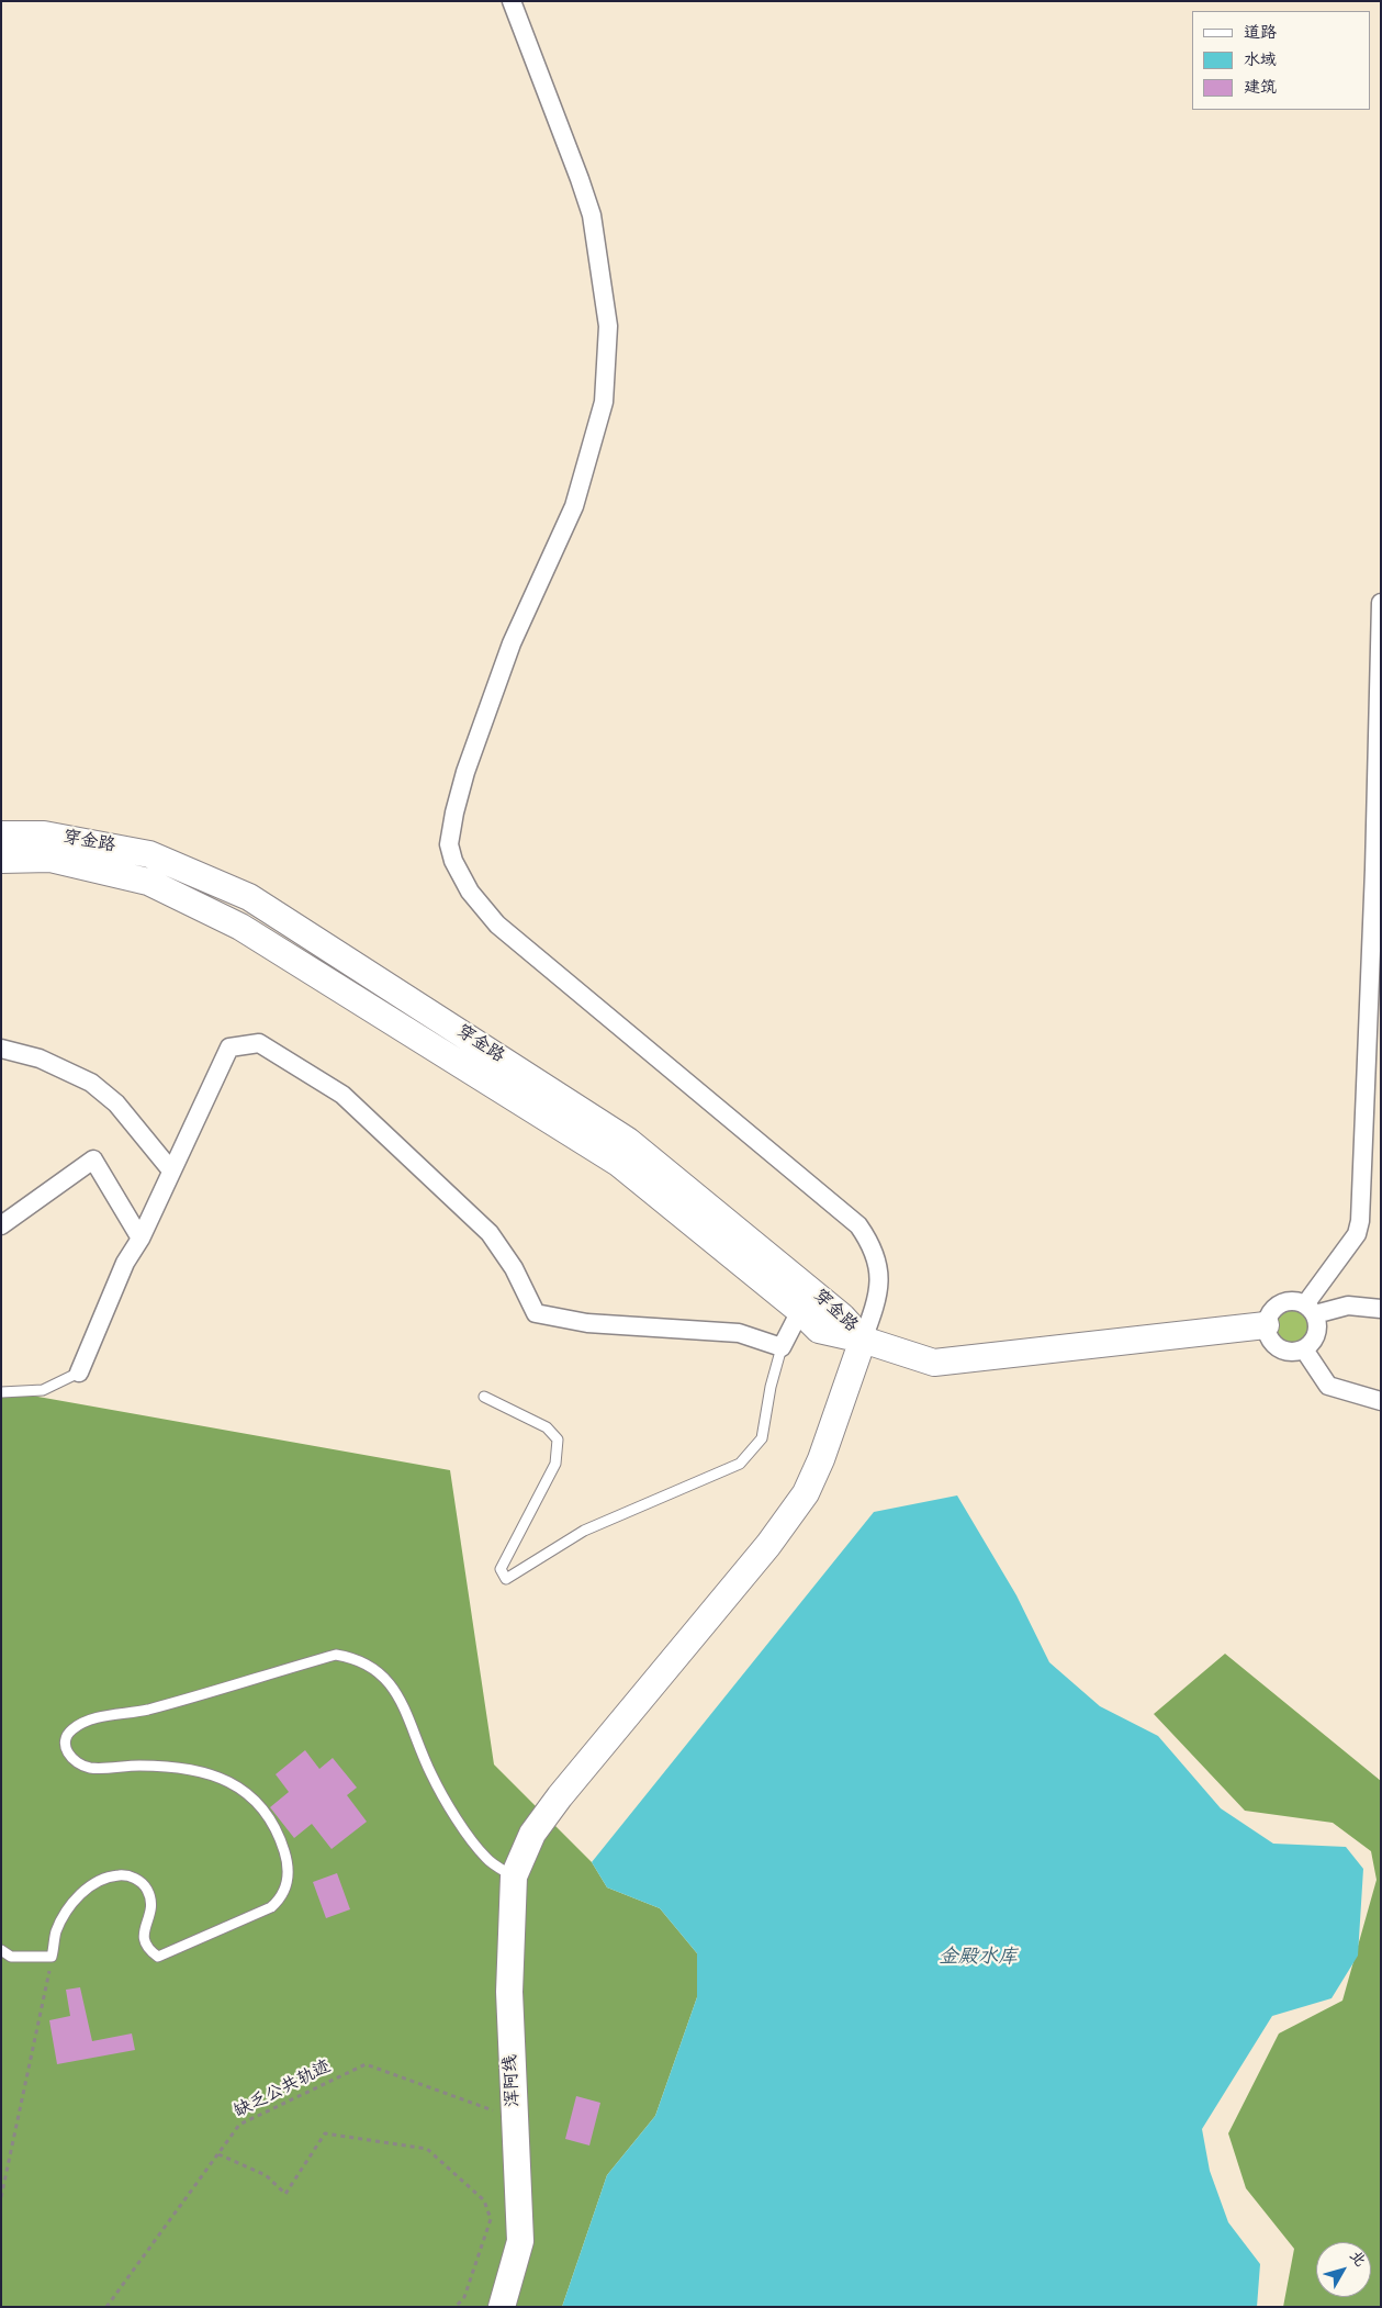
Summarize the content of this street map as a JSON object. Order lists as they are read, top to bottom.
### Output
{
  "streets": {
    "main road": ["穿金路", "浑阿线"],
    "path": ["缺乏公共轨迹"]
  },
  "crossings": [
    ["浑阿线", "缺乏公共轨迹"]
  ],
  "water": ["金殿水库"],
  "legend": ["道路", "水域", "建筑"],
  "north": "top right"
}
